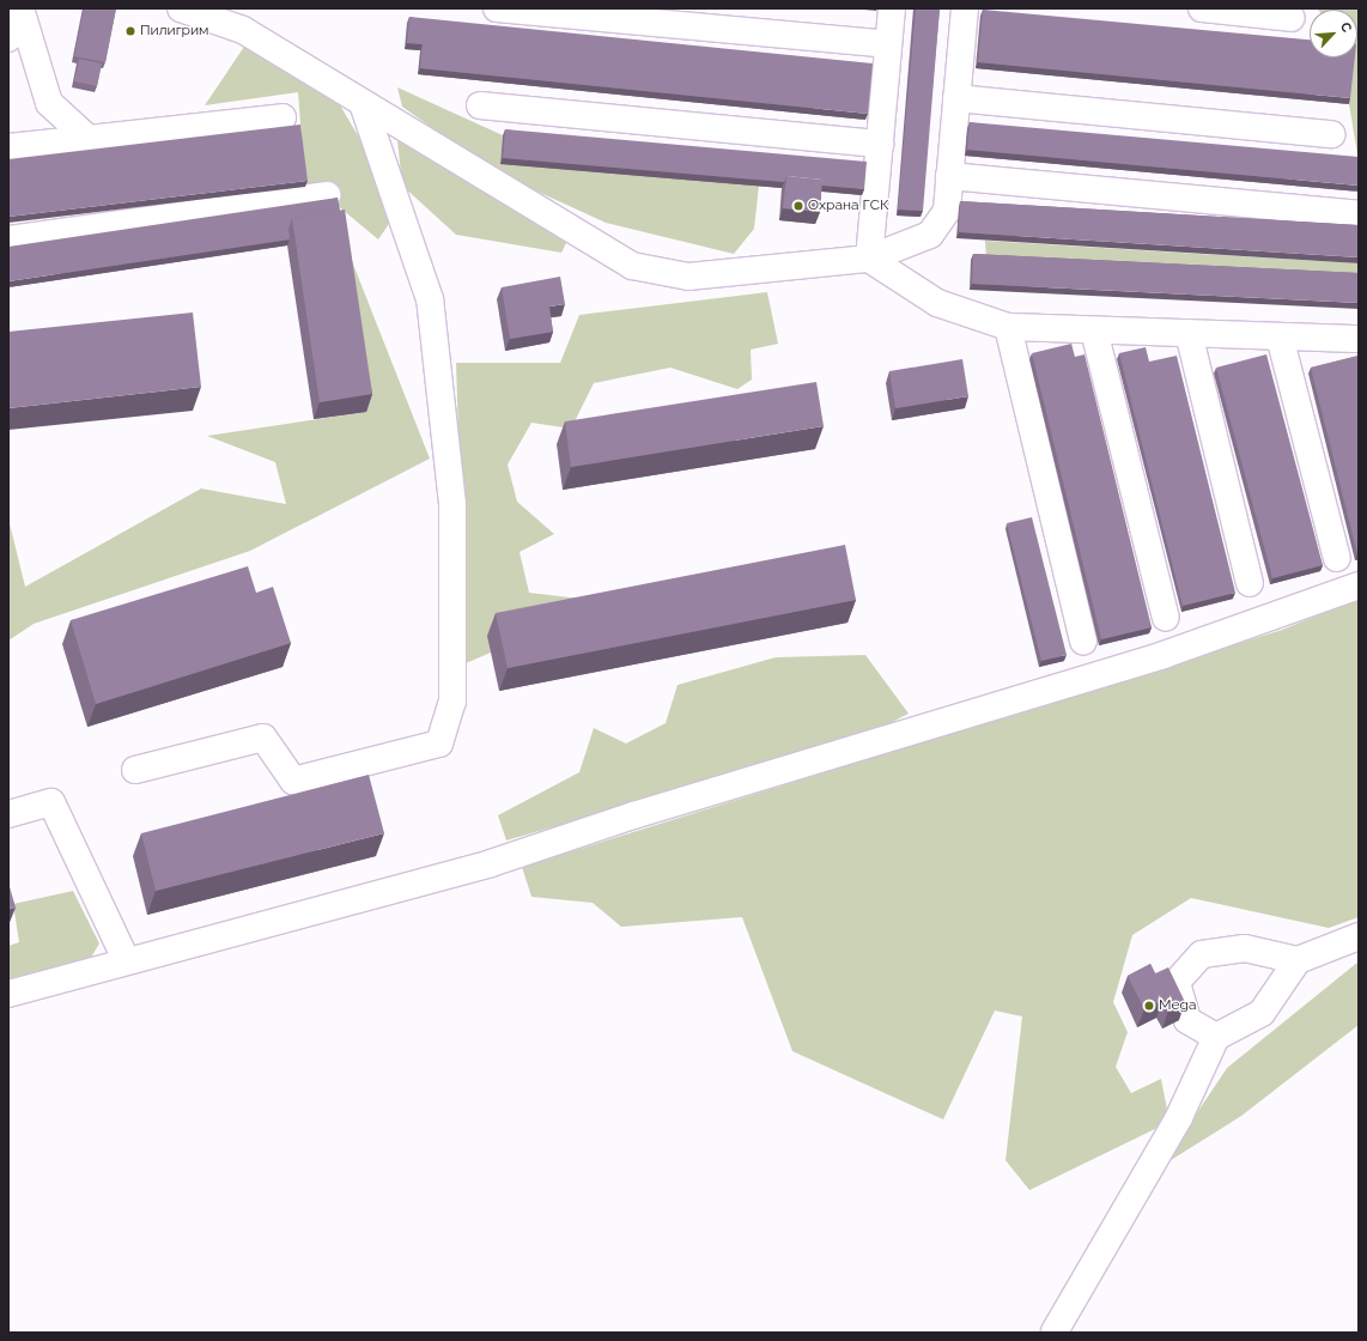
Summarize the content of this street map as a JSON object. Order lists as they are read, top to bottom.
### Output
{
  "places": ["Пилигрим", "Охрана ГСК", "Mega"],
  "north": "top right"
}
